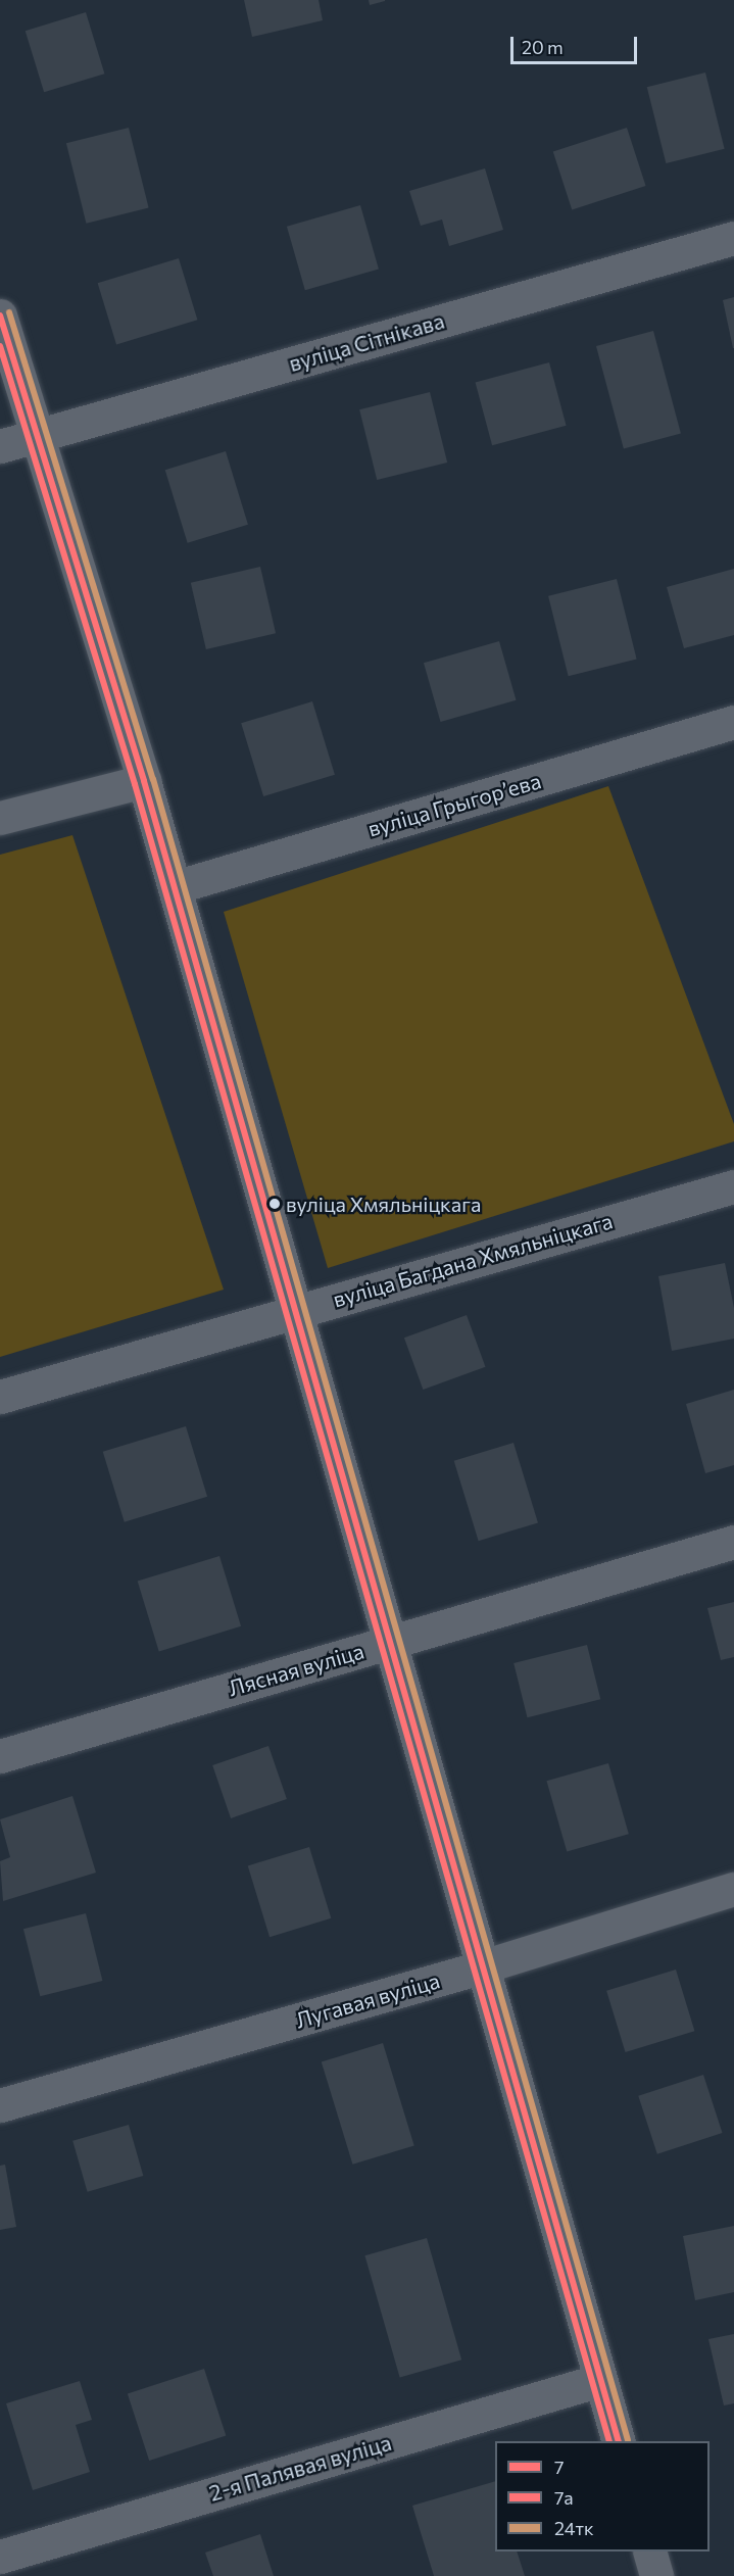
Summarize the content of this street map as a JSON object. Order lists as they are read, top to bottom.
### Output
{
  "streets": {
    "street": [
      "вуліца Сітнікава",
      "вуліца Грыгорʼева",
      "вуліца Багдана Хмяльніцкага",
      "Лясная вуліца",
      "Лугавая вуліца",
      "2-я Палявая вуліца"
    ]
  },
  "places": ["вуліца Хмяльніцкага"],
  "lines": ["transit line 24тк", "transit line 7", "transit line 7а"],
  "legend": ["7", "7а", "24тк"],
  "scale_bar": "20 m"
}
